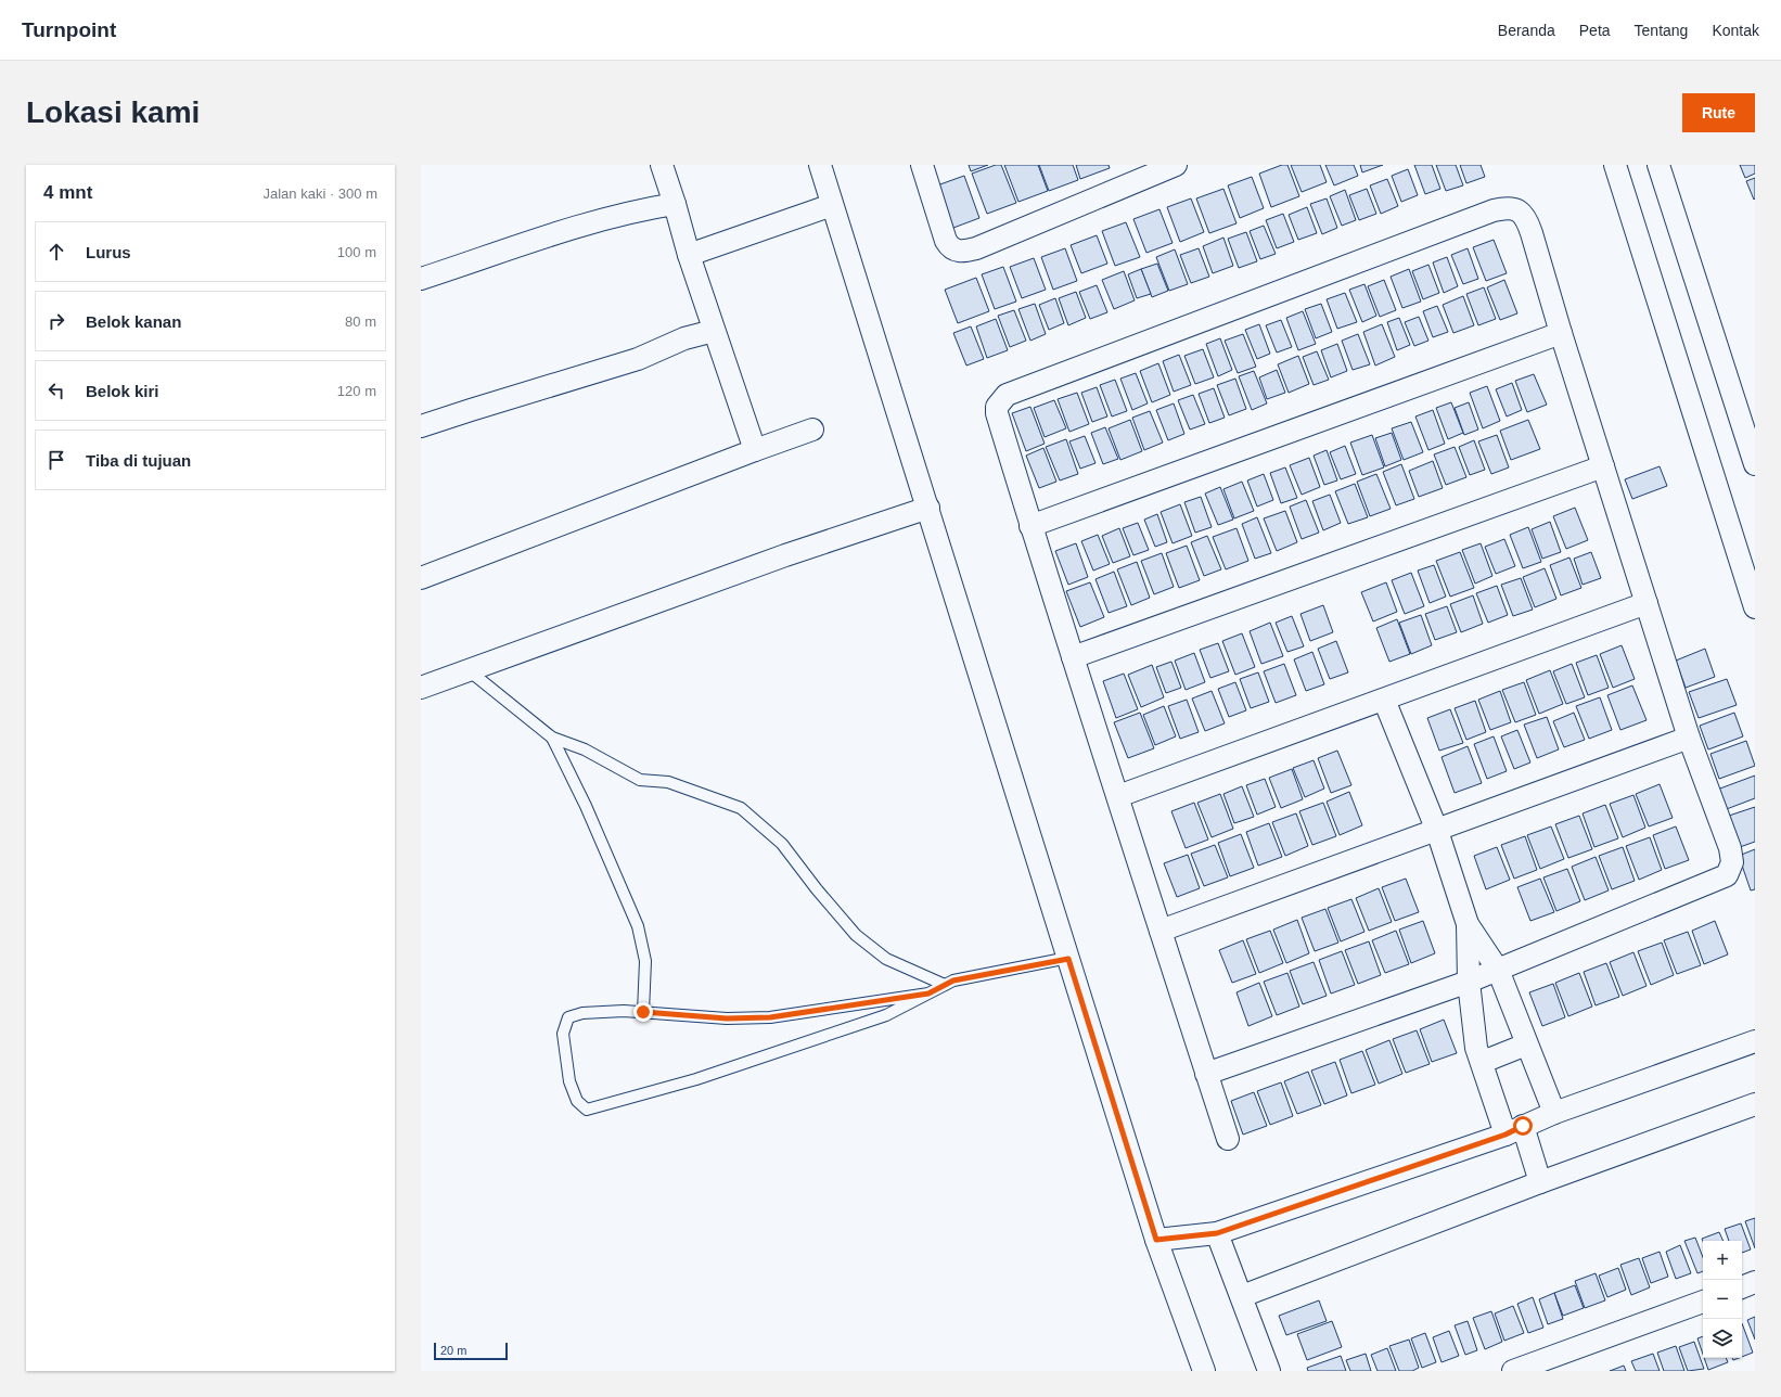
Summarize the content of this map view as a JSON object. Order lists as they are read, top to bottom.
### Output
{
  "scale_bar": "20 m",
  "page": {
    "header": "Turnpoint",
    "nav": [
      "Beranda",
      "Peta",
      "Tentang",
      "Kontak"
    ],
    "buttons": "Rute",
    "title": "Lokasi kami",
    "heading": ["4 mnt", "Jalan kaki · 300 m"],
    "list": [
      ["Lurus", "100 m"],
      ["Belok kanan", "80 m"],
      ["Belok kiri", "120 m"],
      "Tiba di tujuan"
    ],
    "map_buttons": ["+", "−"],
    "scale": "20 m"
  }
}
